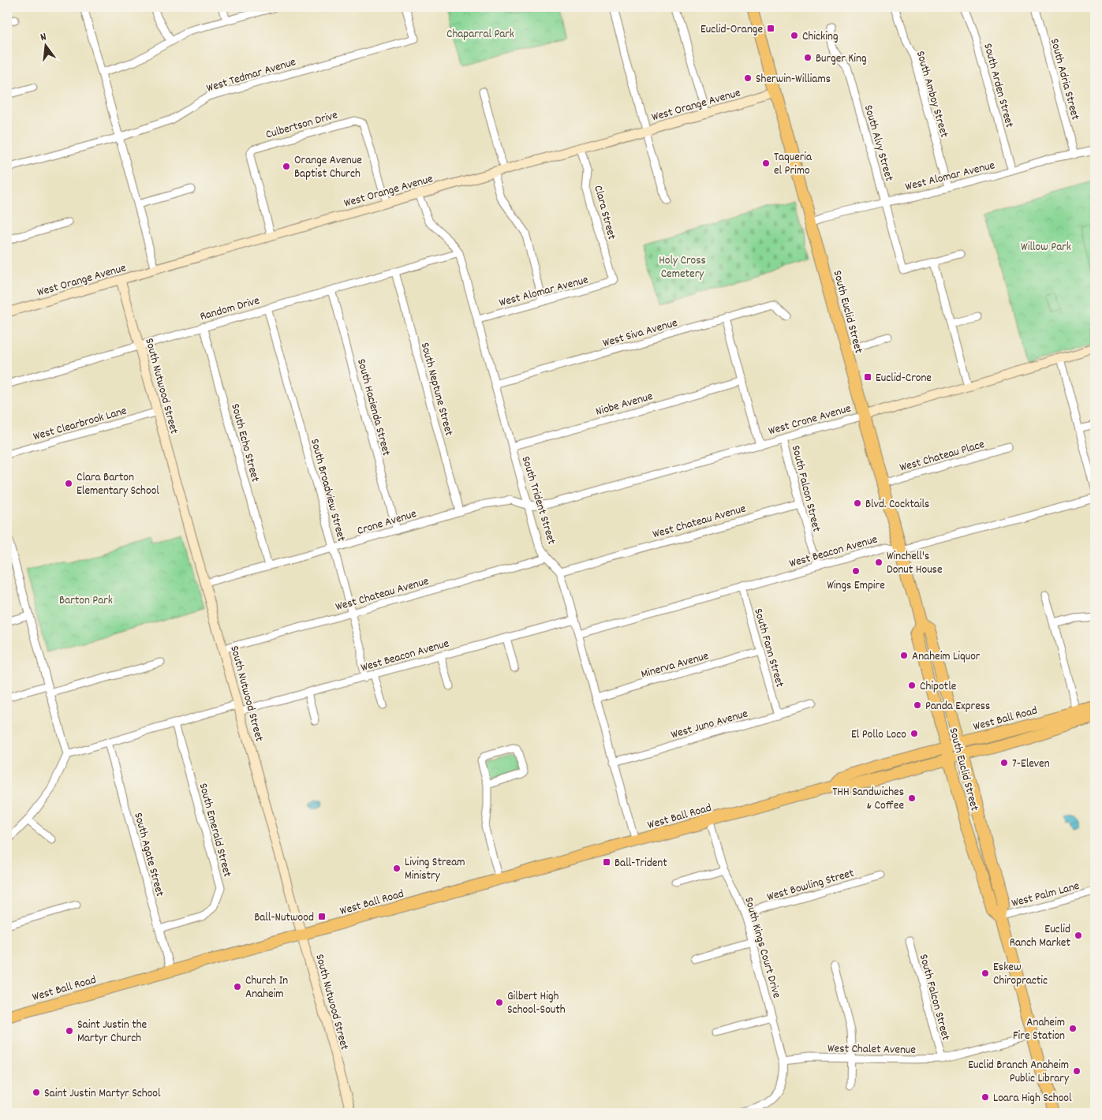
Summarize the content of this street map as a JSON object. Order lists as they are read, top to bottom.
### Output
{
  "streets": {
    "main road": ["South Euclid Street", "West Ball Road"],
    "street": [
      "West Tedmar Avenue",
      "South Adria Street",
      "South Arden Street",
      "South Amboy Street",
      "West Orange Avenue",
      "Culbertson Drive",
      "South Alvy Street",
      "West Alomar Avenue",
      "Clara Street",
      "Random Drive",
      "West Siva Avenue",
      "South Nutwood Street",
      "South Neptune Street",
      "Niobe Avenue",
      "South Hacienda Street",
      "West Crone Avenue",
      "West Clearbrook Lane",
      "South Echo Street",
      "West Chateau Place",
      "South Falcon Street",
      "South Broadview Street",
      "South Trident Street",
      "West Chateau Avenue",
      "Crone Avenue",
      "West Beacon Avenue",
      "South Fann Street",
      "Minerva Avenue",
      "West Juno Avenue",
      "South Emerald Street",
      "South Agate Street",
      "West Bowling Street",
      "West Palm Lane",
      "South Kings Court Drive",
      "West Chalet Avenue"
    ]
  },
  "crossings": [
    ["South Adria Street", "West Alomar Avenue"],
    ["South Arden Street", "West Alomar Avenue"],
    ["South Amboy Street", "West Alomar Avenue"],
    ["West Orange Avenue", "Culbertson Drive"],
    ["West Orange Avenue", "Clara Street"],
    ["West Orange Avenue", "South Euclid Street"],
    ["West Orange Avenue", "South Nutwood Street"],
    ["West Orange Avenue", "South Trident Street"],
    ["South Alvy Street", "West Alomar Avenue"],
    ["West Alomar Avenue", "Clara Street"],
    ["West Alomar Avenue", "South Euclid Street"],
    ["West Alomar Avenue", "South Trident Street"],
    ["Random Drive", "South Nutwood Street"],
    ["Random Drive", "South Neptune Street"],
    ["Random Drive", "South Hacienda Street"],
    ["Random Drive", "South Echo Street"],
    ["Random Drive", "South Broadview Street"],
    ["Random Drive", "South Trident Street"],
    ["South Euclid Street", "West Crone Avenue"],
    ["South Euclid Street", "West Chateau Place"],
    ["South Euclid Street", "West Beacon Avenue"],
    ["South Euclid Street", "West Ball Road"],
    ["South Euclid Street", "West Palm Lane"],
    ["South Euclid Street", "West Chalet Avenue"],
    ["West Siva Avenue", "South Trident Street"],
    ["South Nutwood Street", "West Clearbrook Lane"],
    ["South Nutwood Street", "West Chateau Avenue"],
    ["South Nutwood Street", "Crone Avenue"],
    ["South Nutwood Street", "West Beacon Avenue"],
    ["South Nutwood Street", "West Ball Road"],
    ["South Neptune Street", "Crone Avenue"],
    ["Niobe Avenue", "South Trident Street"],
    ["South Hacienda Street", "Crone Avenue"],
    ["West Crone Avenue", "South Falcon Street"],
    ["West Crone Avenue", "South Trident Street"],
    ["West Crone Avenue", "Crone Avenue"],
    ["South Echo Street", "Crone Avenue"],
    ["South Falcon Street", "West Chateau Avenue"],
    ["South Falcon Street", "West Beacon Avenue"],
    ["South Falcon Street", "West Chalet Avenue"],
    ["South Broadview Street", "West Chateau Avenue"],
    ["South Broadview Street", "Crone Avenue"],
    ["South Broadview Street", "West Beacon Avenue"],
    ["South Trident Street", "West Chateau Avenue"],
    ["South Trident Street", "Crone Avenue"],
    ["South Trident Street", "West Beacon Avenue"],
    ["South Trident Street", "Minerva Avenue"],
    ["South Trident Street", "West Ball Road"],
    ["South Trident Street", "West Juno Avenue"],
    ["West Beacon Avenue", "South Fann Street"],
    ["West Beacon Avenue", "South Emerald Street"],
    ["West Beacon Avenue", "South Agate Street"],
    ["South Fann Street", "Minerva Avenue"],
    ["South Fann Street", "West Juno Avenue"],
    ["West Ball Road", "South Agate Street"],
    ["West Ball Road", "South Kings Court Drive"],
    ["South Emerald Street", "South Agate Street"],
    ["West Bowling Street", "South Kings Court Drive"],
    ["South Kings Court Drive", "West Chalet Avenue"]
  ],
  "parks": [
    "Chaparral Park",
    "Willow Park",
    "Holy Cross Cemetery",
    "Barton Park"
  ],
  "places": {
    "transit": [
      "Euclid-Orange",
      "Euclid-Crone",
      "Ball-Trident",
      "Ball-Nutwood"
    ],
    "other": [
      "Chicking",
      "Burger King",
      "Sherwin-Williams",
      "Taqueria el Primo",
      "Orange Avenue Baptist Church",
      "Clara Barton Elementary School",
      "Blvd. Cocktails",
      "Winchell's Donut House",
      "Wings Empire",
      "Anaheim Liquor",
      "Chipotle",
      "Panda Express",
      "El Pollo Loco",
      "7-Eleven",
      "THH Sandwiches & Coffee",
      "Living Stream Ministry",
      "Euclid Ranch Market",
      "Eskew Chiropractic",
      "Church In Anaheim",
      "Gilbert High School-South",
      "Anaheim Fire Station",
      "Saint Justin the Martyr Church",
      "Euclid Branch Anaheim Public Library",
      "Saint Justin Martyr School",
      "Loara High School"
    ]
  },
  "north": "top"
}
